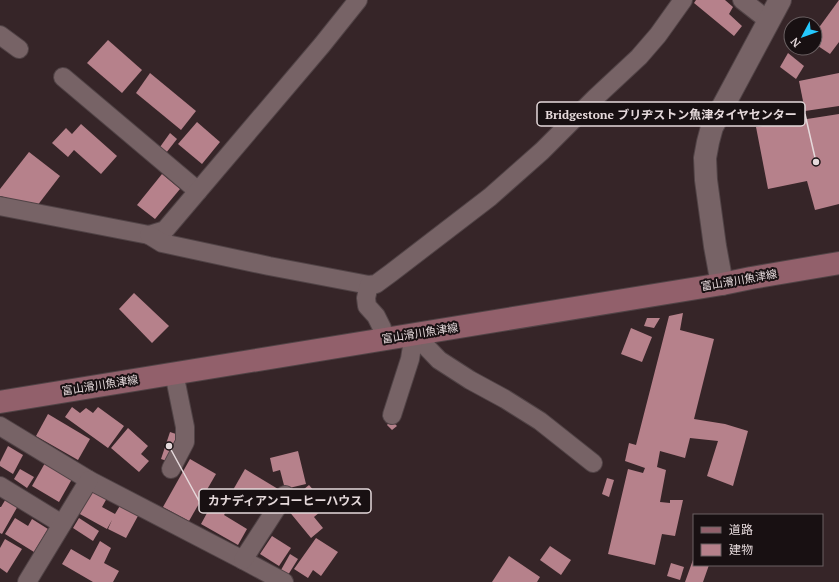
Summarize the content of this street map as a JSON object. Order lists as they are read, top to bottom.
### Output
{
  "streets": {
    "main road": ["富山滑川魚津線"]
  },
  "places": ["Bridgestone ブリヂストン魚津タイヤセンター", "カナディアンコーヒーハウス"],
  "legend": ["道路", "建物"],
  "north": "bottom left"
}
